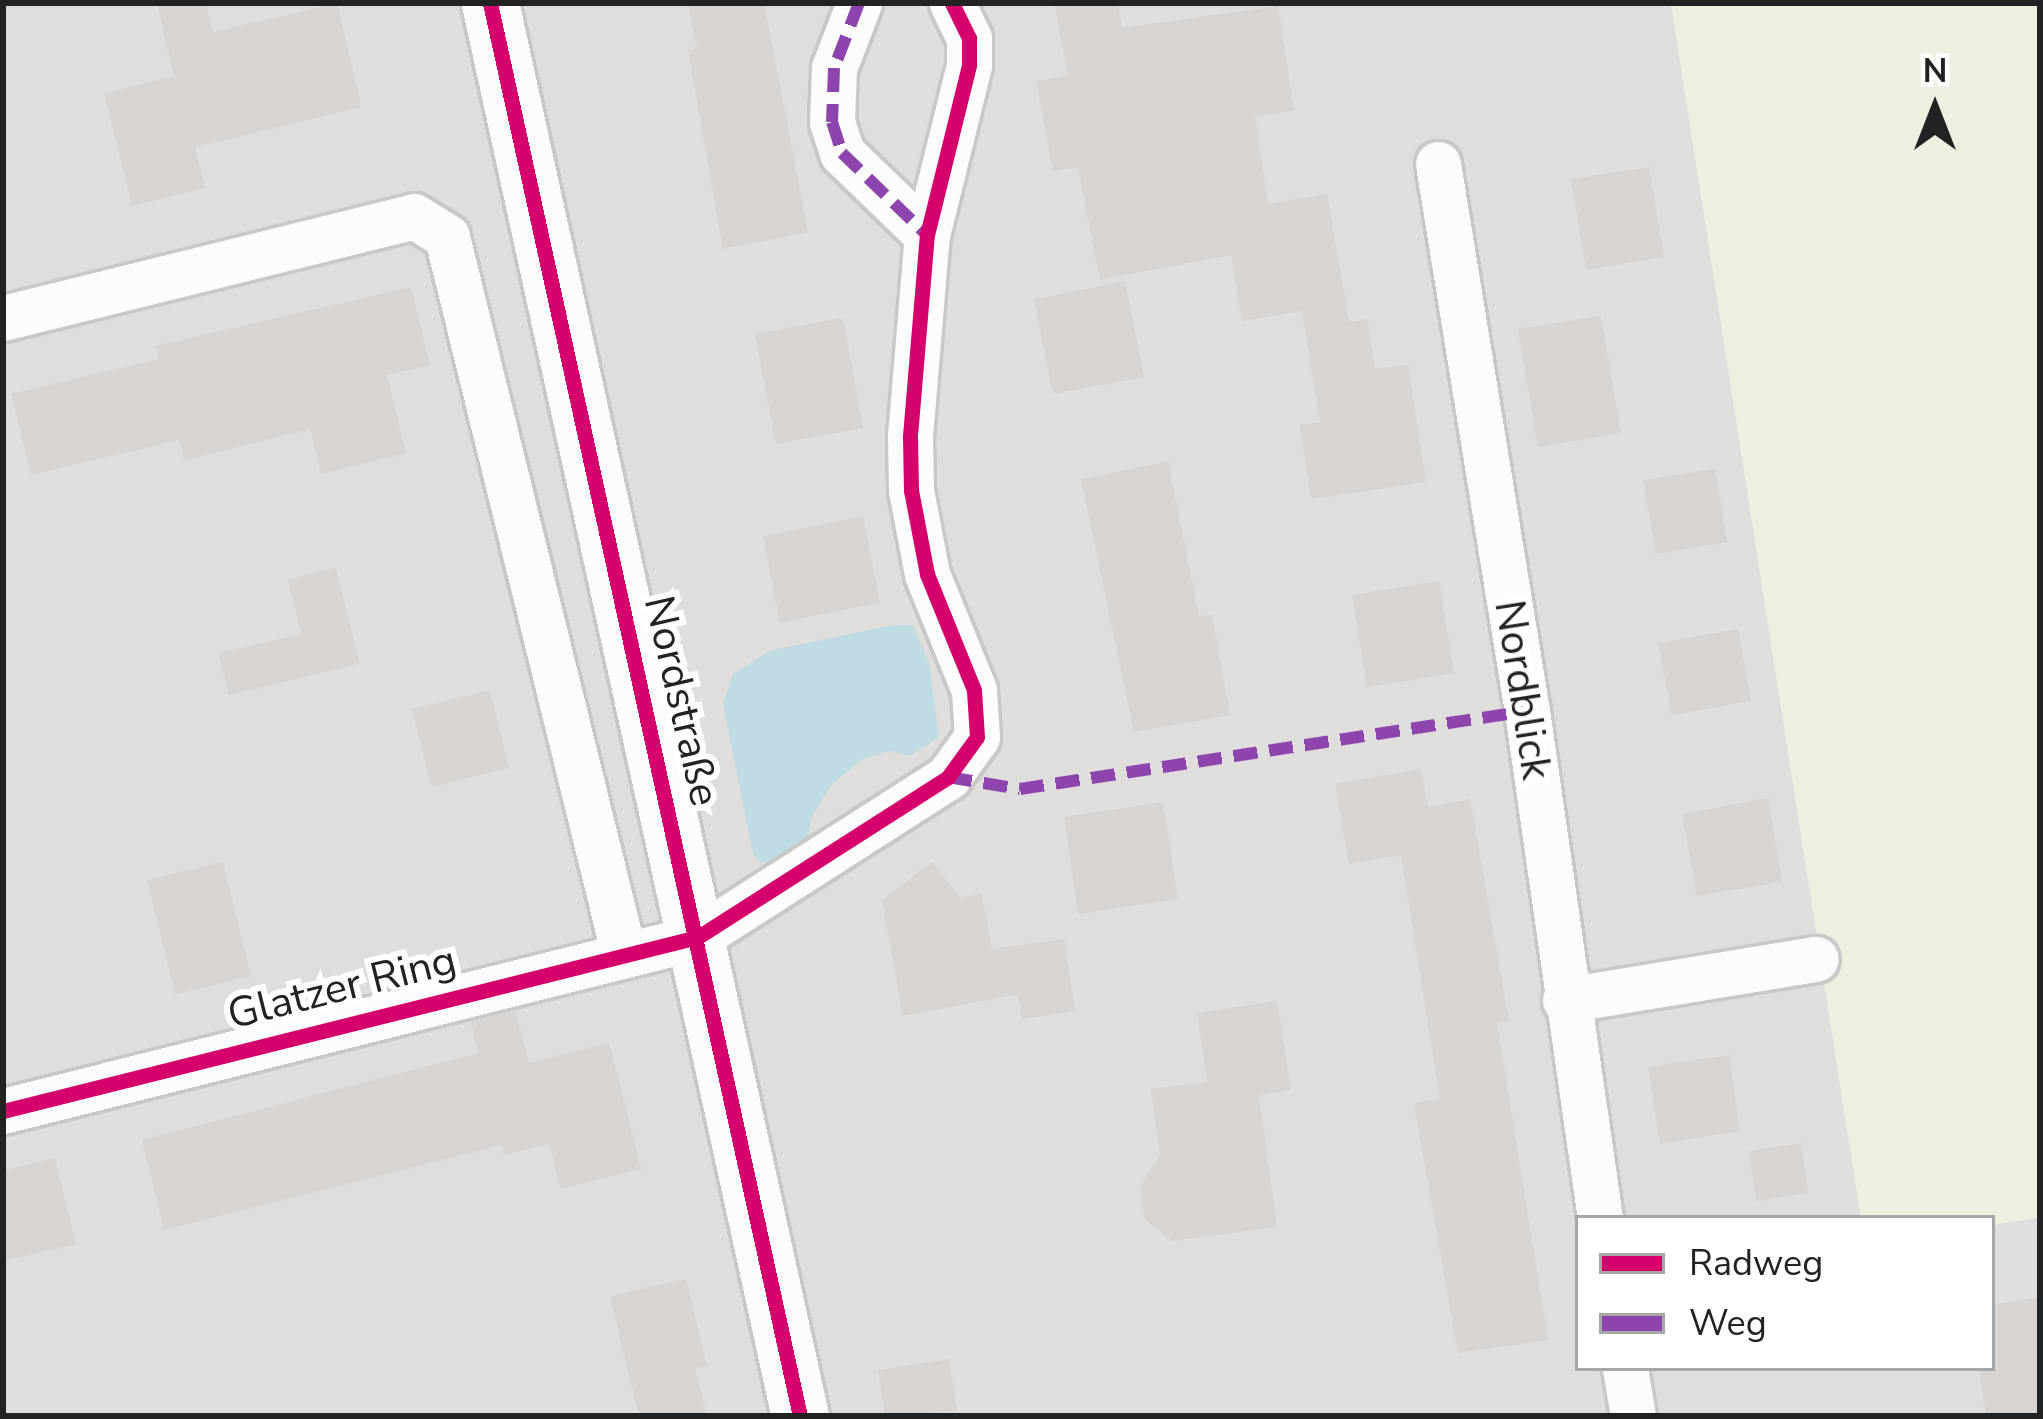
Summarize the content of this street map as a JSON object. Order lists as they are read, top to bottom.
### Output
{
  "streets": {
    "street": ["Nordblick", "Nordstraße", "Glatzer Ring"]
  },
  "crossings": [
    ["Nordstraße", "Glatzer Ring"]
  ],
  "legend": ["Radweg", "Weg"],
  "north": "top"
}
